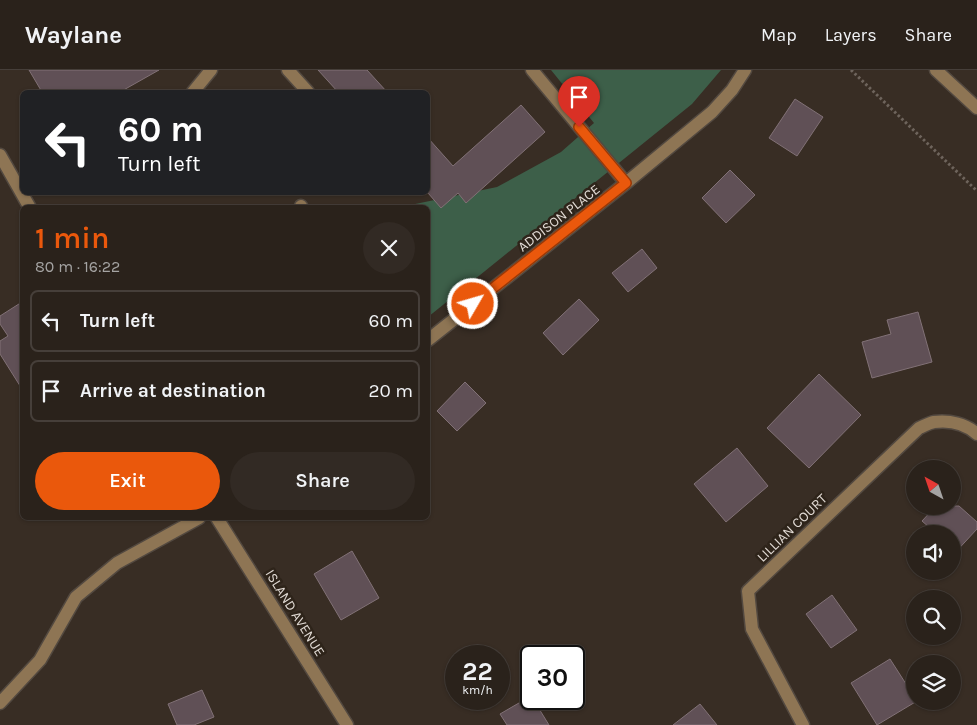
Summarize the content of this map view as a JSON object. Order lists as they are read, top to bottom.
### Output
{
  "streets": {
    "street": ["ADDISON PLACE", "LILLIAN COURT", "ISLAND AVENUE"]
  },
  "north": "top left",
  "page": {
    "header": "Waylane",
    "nav": ["Map", "Layers", "Share"],
    "turn": ["60 m", "Turn left"],
    "heading": ["1 min", "80 m · 16:22"],
    "list": [
      {
        "name": "Turn left",
        "value": "60 m"
      },
      {
        "name": "Arrive at destination",
        "value": "20 m"
      }
    ],
    "buttons": ["Exit", "Share"],
    "speed": "22 km/h",
    "limit": "30"
  }
}
